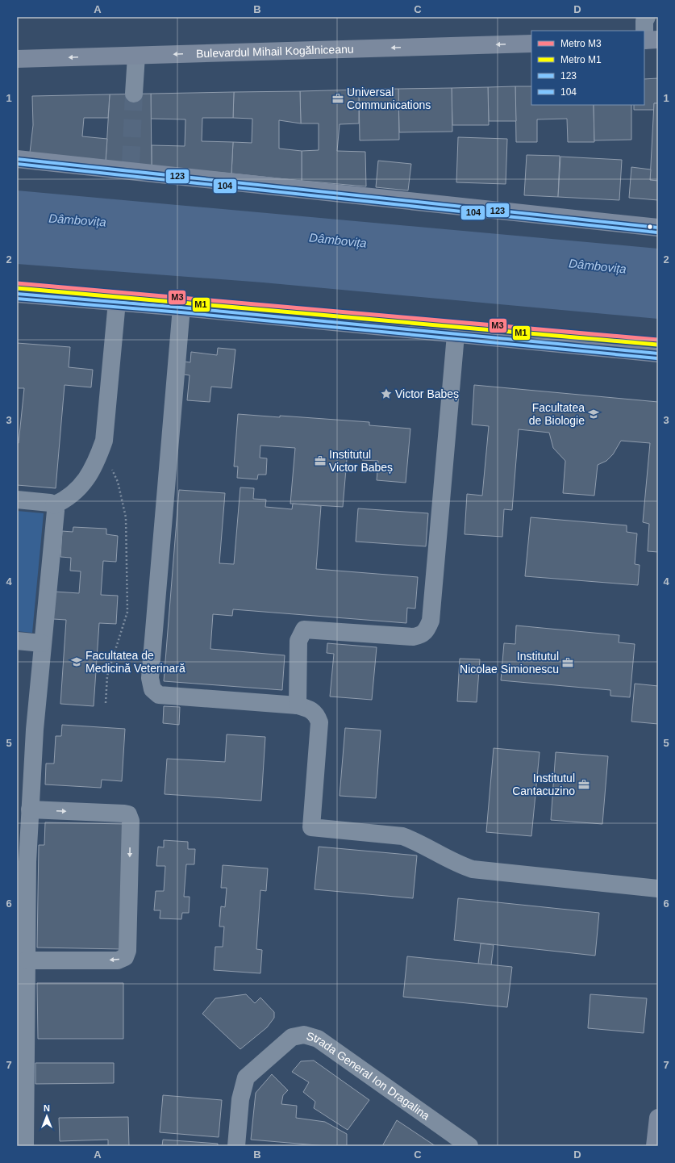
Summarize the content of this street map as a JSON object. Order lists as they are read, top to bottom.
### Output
{
  "streets": {
    "main road": ["Bulevardul Mihail Kogălniceanu"],
    "street": ["Strada General Ion Dragalina"]
  },
  "water": ["Dâmbovița"],
  "places": {
    "office": [
      "Universal Communications",
      "Institutul Victor Babeș",
      "Institutul Nicolae Simionescu",
      "Institutul Cantacuzino"
    ],
    "place": ["Victor Babeș"],
    "school or university": ["Facultatea de Biologie", "Facultatea de Medicină Veterinară"]
  },
  "lines": [
    "transit line 123",
    "transit line 104",
    "metro line M3",
    "metro line M1"
  ],
  "legend": [
    "Metro M3",
    "Metro M1",
    "123",
    "104"
  ],
  "north": "top",
  "grid": {
    "columns": [
      "A",
      "B",
      "C",
      "D"
    ],
    "rows": [
      "1",
      "2",
      "3",
      "4",
      "5",
      "6",
      "7"
    ]
  }
}
